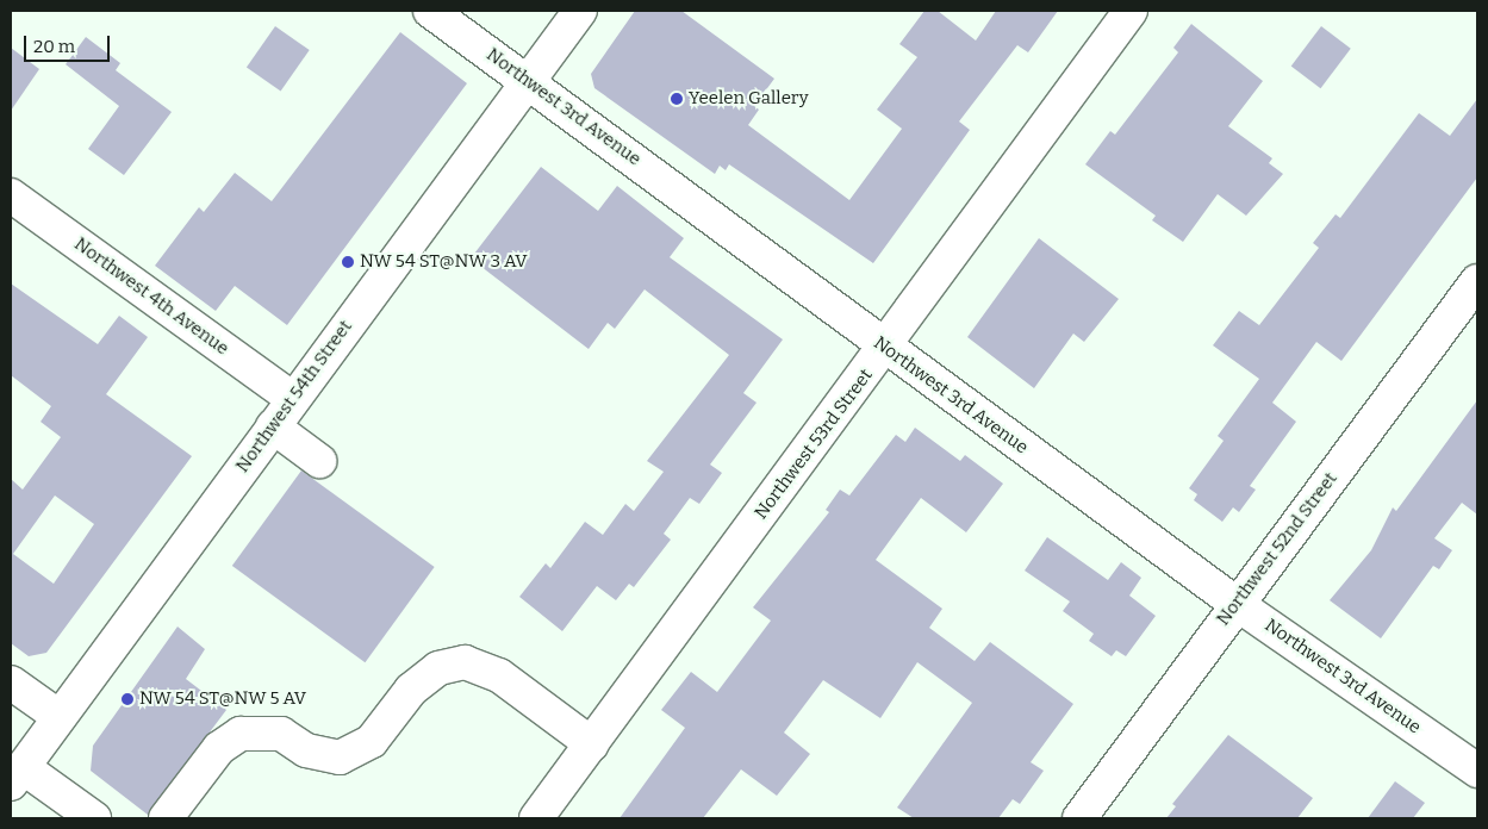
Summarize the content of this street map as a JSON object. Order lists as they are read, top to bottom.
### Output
{
  "streets": {
    "street": [
      "Northwest 3rd Avenue",
      "Northwest 4th Avenue",
      "Northwest 54th Street",
      "Northwest 53rd Street",
      "Northwest 52nd Street"
    ]
  },
  "crossings": [
    ["Northwest 3rd Avenue", "Northwest 54th Street"],
    ["Northwest 3rd Avenue", "Northwest 53rd Street"],
    ["Northwest 3rd Avenue", "Northwest 52nd Street"],
    ["Northwest 4th Avenue", "Northwest 54th Street"]
  ],
  "places": ["Yeelen Gallery", "NW 54 ST@NW 3 AV", "NW 54 ST@NW 5 AV"],
  "scale_bar": "20 m"
}
